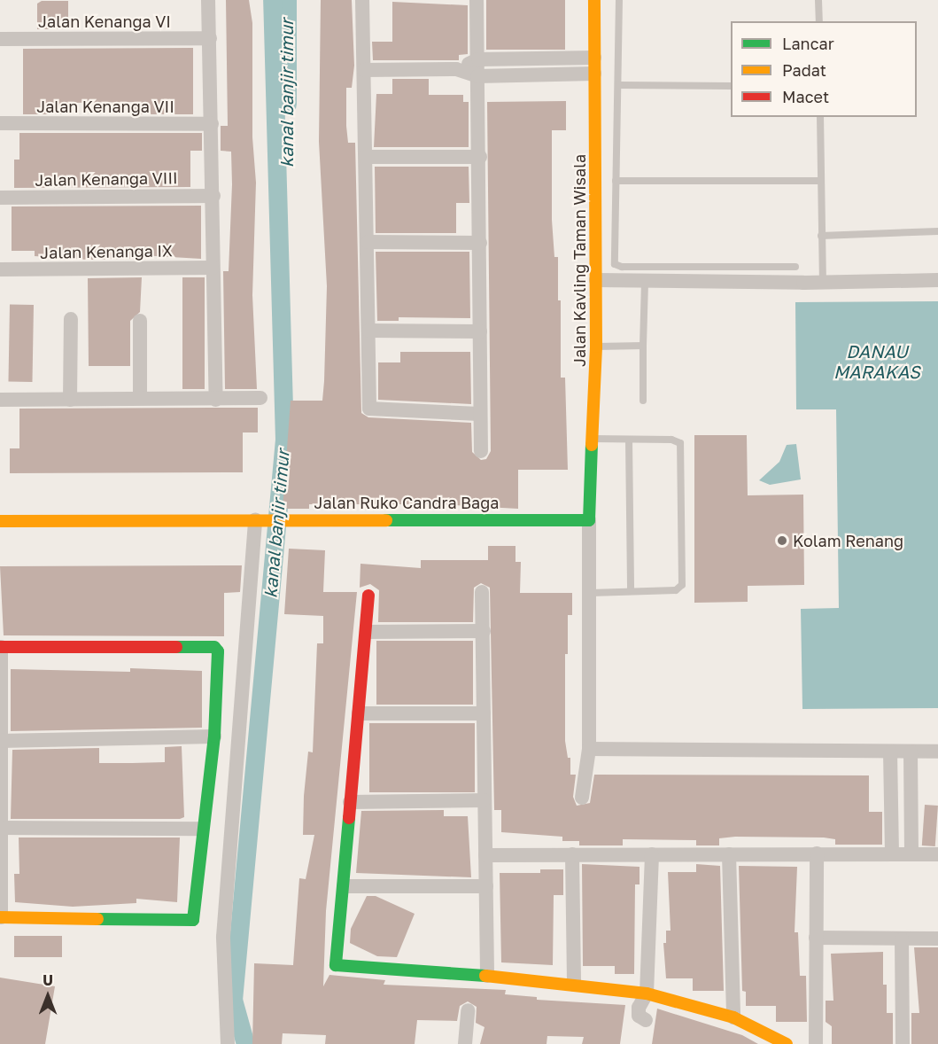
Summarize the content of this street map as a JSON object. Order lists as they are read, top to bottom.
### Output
{
  "streets": {
    "street": [
      "Jalan Kenanga VI",
      "Jalan Kenanga VII",
      "Jalan Kenanga VIII",
      "Jalan Kenanga IX",
      "Jalan Kavling Taman Wisala",
      "Jalan Ruko Candra Baga"
    ]
  },
  "crossings": [
    ["Jalan Kavling Taman Wisala", "Jalan Ruko Candra Baga"]
  ],
  "water": ["kanal banjir timur", "DANAU MARAKAS"],
  "places": ["Kolam Renang"],
  "legend": ["Lancar", "Padat", "Macet"],
  "north": "top"
}
